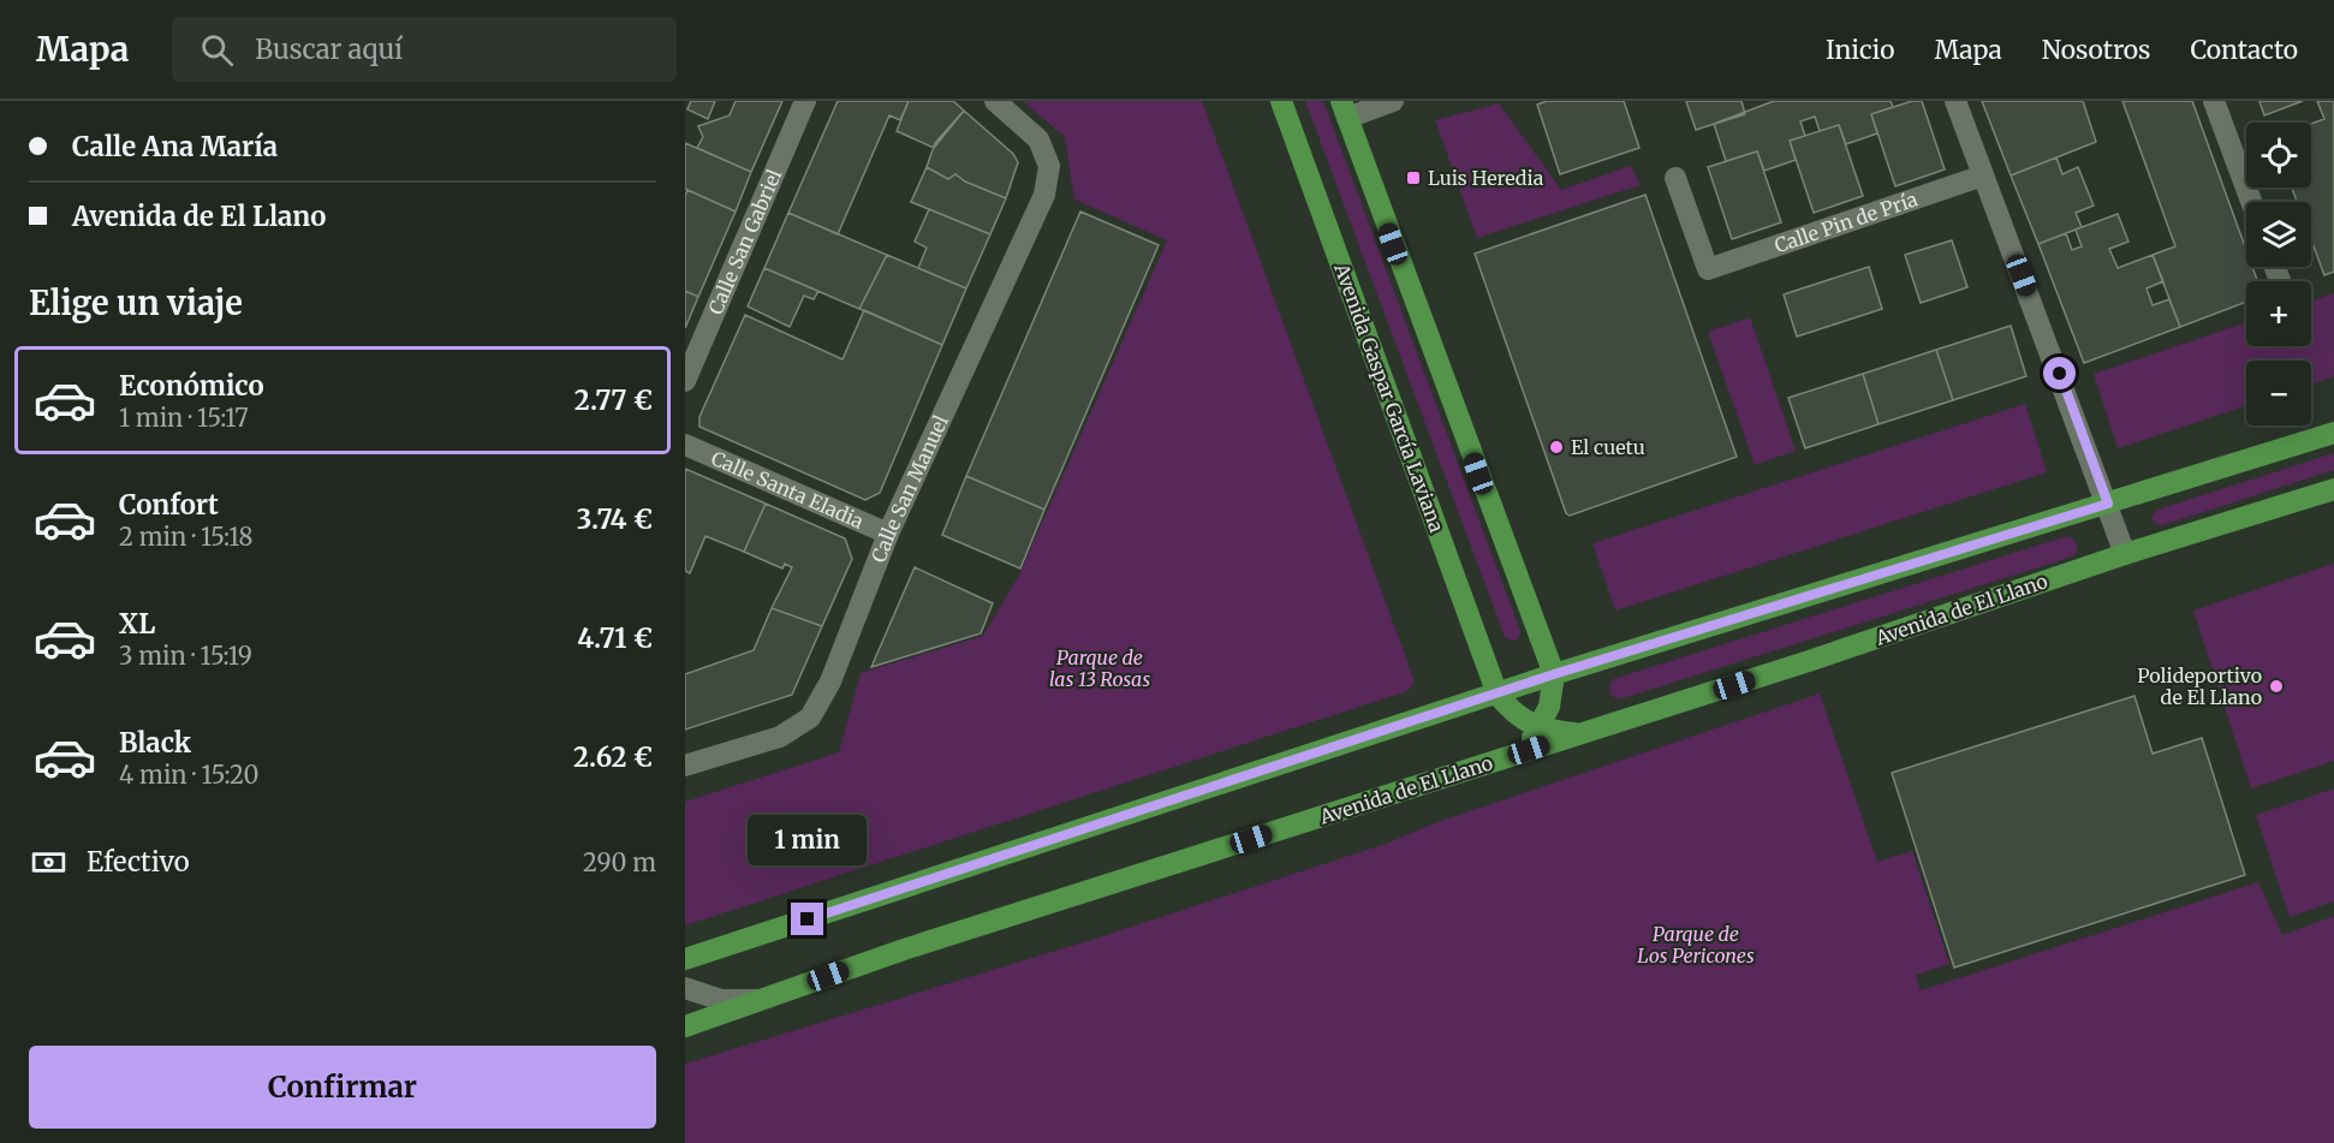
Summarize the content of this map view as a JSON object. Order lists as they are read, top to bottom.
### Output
{
  "streets": {
    "main road": ["Avenida Gaspar García Laviana", "Avenida de El Llano"],
    "street": [
      "Calle Pin de Pría",
      "Calle San Gabriel",
      "Calle Santa Eladia",
      "Calle San Manuel"
    ]
  },
  "crossings": [
    ["Calle Santa Eladia", "Calle San Manuel"]
  ],
  "parks": ["Parque de las 13 Rosas", "Parque de Los Pericones"],
  "places": {
    "transit": ["Luis Heredia"],
    "other": ["El cuetu", "Polideportivo de El Llano"]
  },
  "page": {
    "header": "Mapa",
    "search": "Buscar aquí",
    "nav": [
      "Inicio",
      "Mapa",
      "Nosotros",
      "Contacto"
    ],
    "banner": ["Calle Ana María", "Avenida de El Llano"],
    "map_buttons": ["+", "−"],
    "heading": "Elige un viaje",
    "list": [
      {
        "name": "Económico",
        "note": "1 min · 15:17",
        "value": "2.77 €"
      },
      {
        "name": "Confort",
        "note": "2 min · 15:18",
        "value": "3.74 €"
      },
      {
        "name": "XL",
        "note": "3 min · 15:19",
        "value": "4.71 €"
      },
      {
        "name": "Black",
        "note": "4 min · 15:20",
        "value": "2.62 €"
      }
    ],
    "bubble": "1 min",
    "pay": ["Efectivo", "290 m"],
    "buttons": "Confirmar"
  }
}
